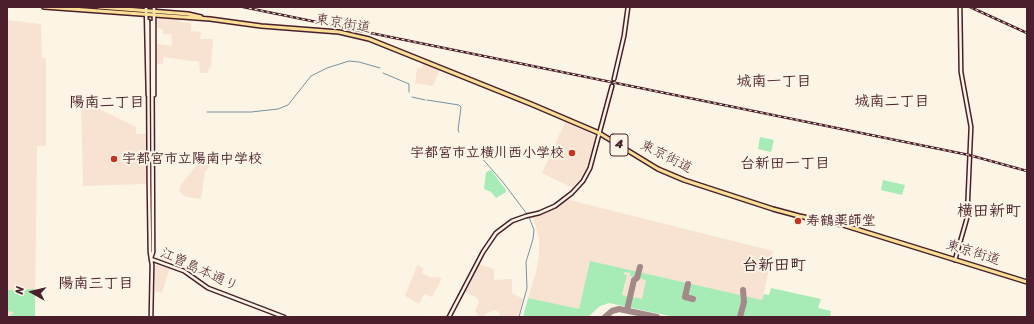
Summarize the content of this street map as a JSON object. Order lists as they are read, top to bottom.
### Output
{
  "streets": {
    "highway": ["東京街道", "4"],
    "street": ["江曽島本通り"]
  },
  "crossings": [
    ["東京街道", "4"]
  ],
  "districts": [
    "城南一丁目",
    "城南二丁目",
    "陽南二丁目",
    "台新田一丁目",
    "横田新町",
    "台新田町",
    "陽南三丁目"
  ],
  "places": ["宇都宮市立横川西小学校", "宇都宮市立陽南中学校", "寿鶴薬師堂"],
  "north": "left"
}
